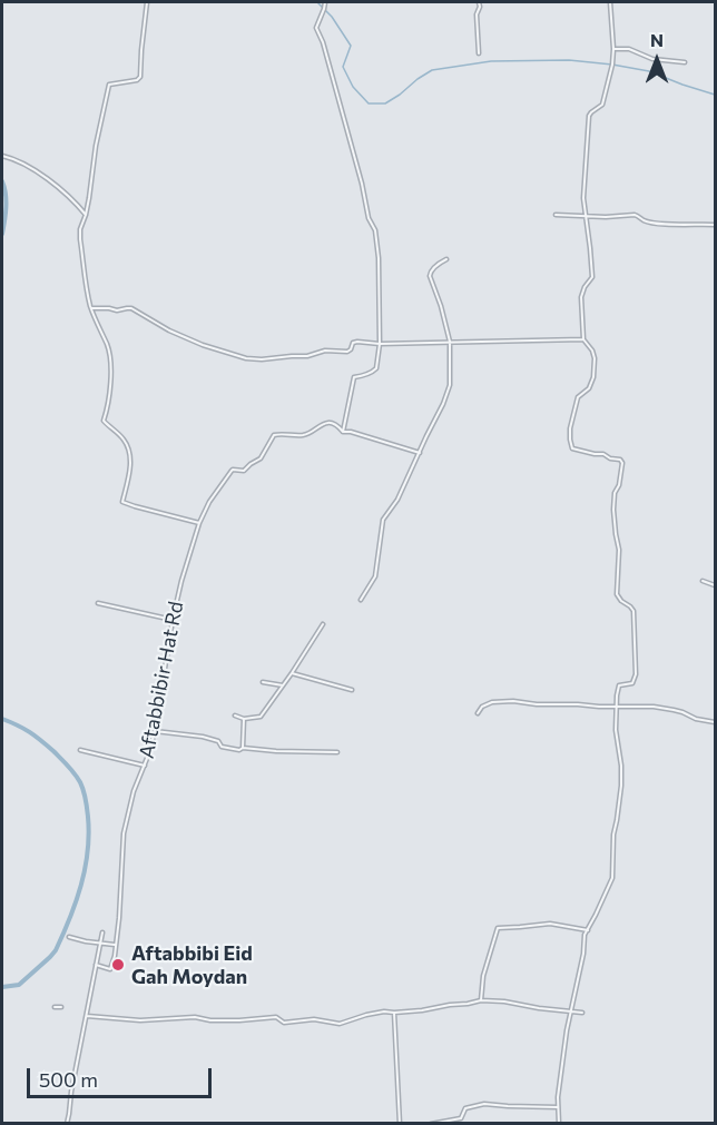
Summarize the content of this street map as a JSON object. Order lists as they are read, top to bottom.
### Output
{
  "streets": {
    "street": ["Aftabbibir Hat Rd"]
  },
  "places": ["Aftabbibi Eid Gah Moydan"],
  "scale_bar": "500 m",
  "north": "top"
}
